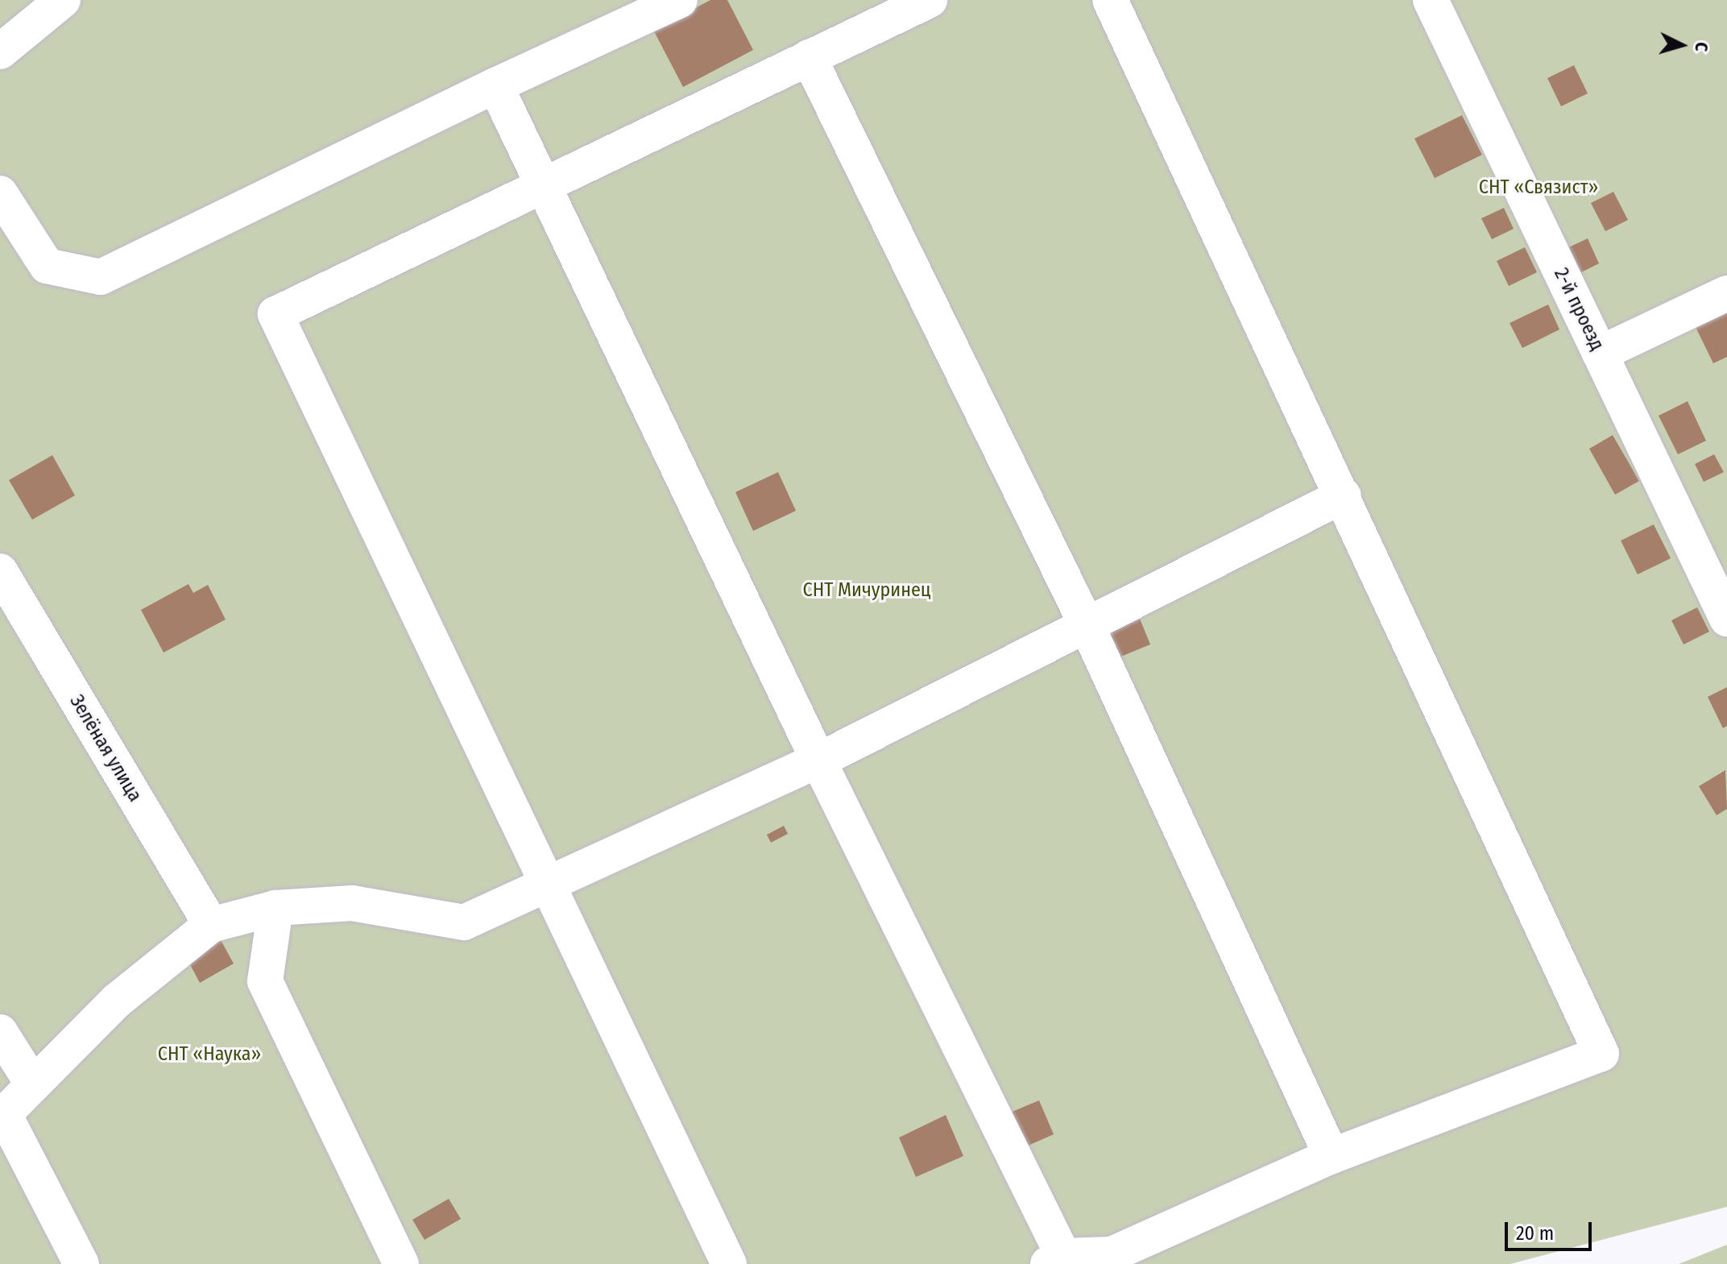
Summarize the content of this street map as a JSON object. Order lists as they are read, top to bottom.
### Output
{
  "streets": {
    "street": ["2-й проезд", "Зелёная улица"]
  },
  "parks": ["СНТ «Связист»", "СНТ Мичуринец", "СНТ «Наука»"],
  "scale_bar": "20 m",
  "north": "right"
}
